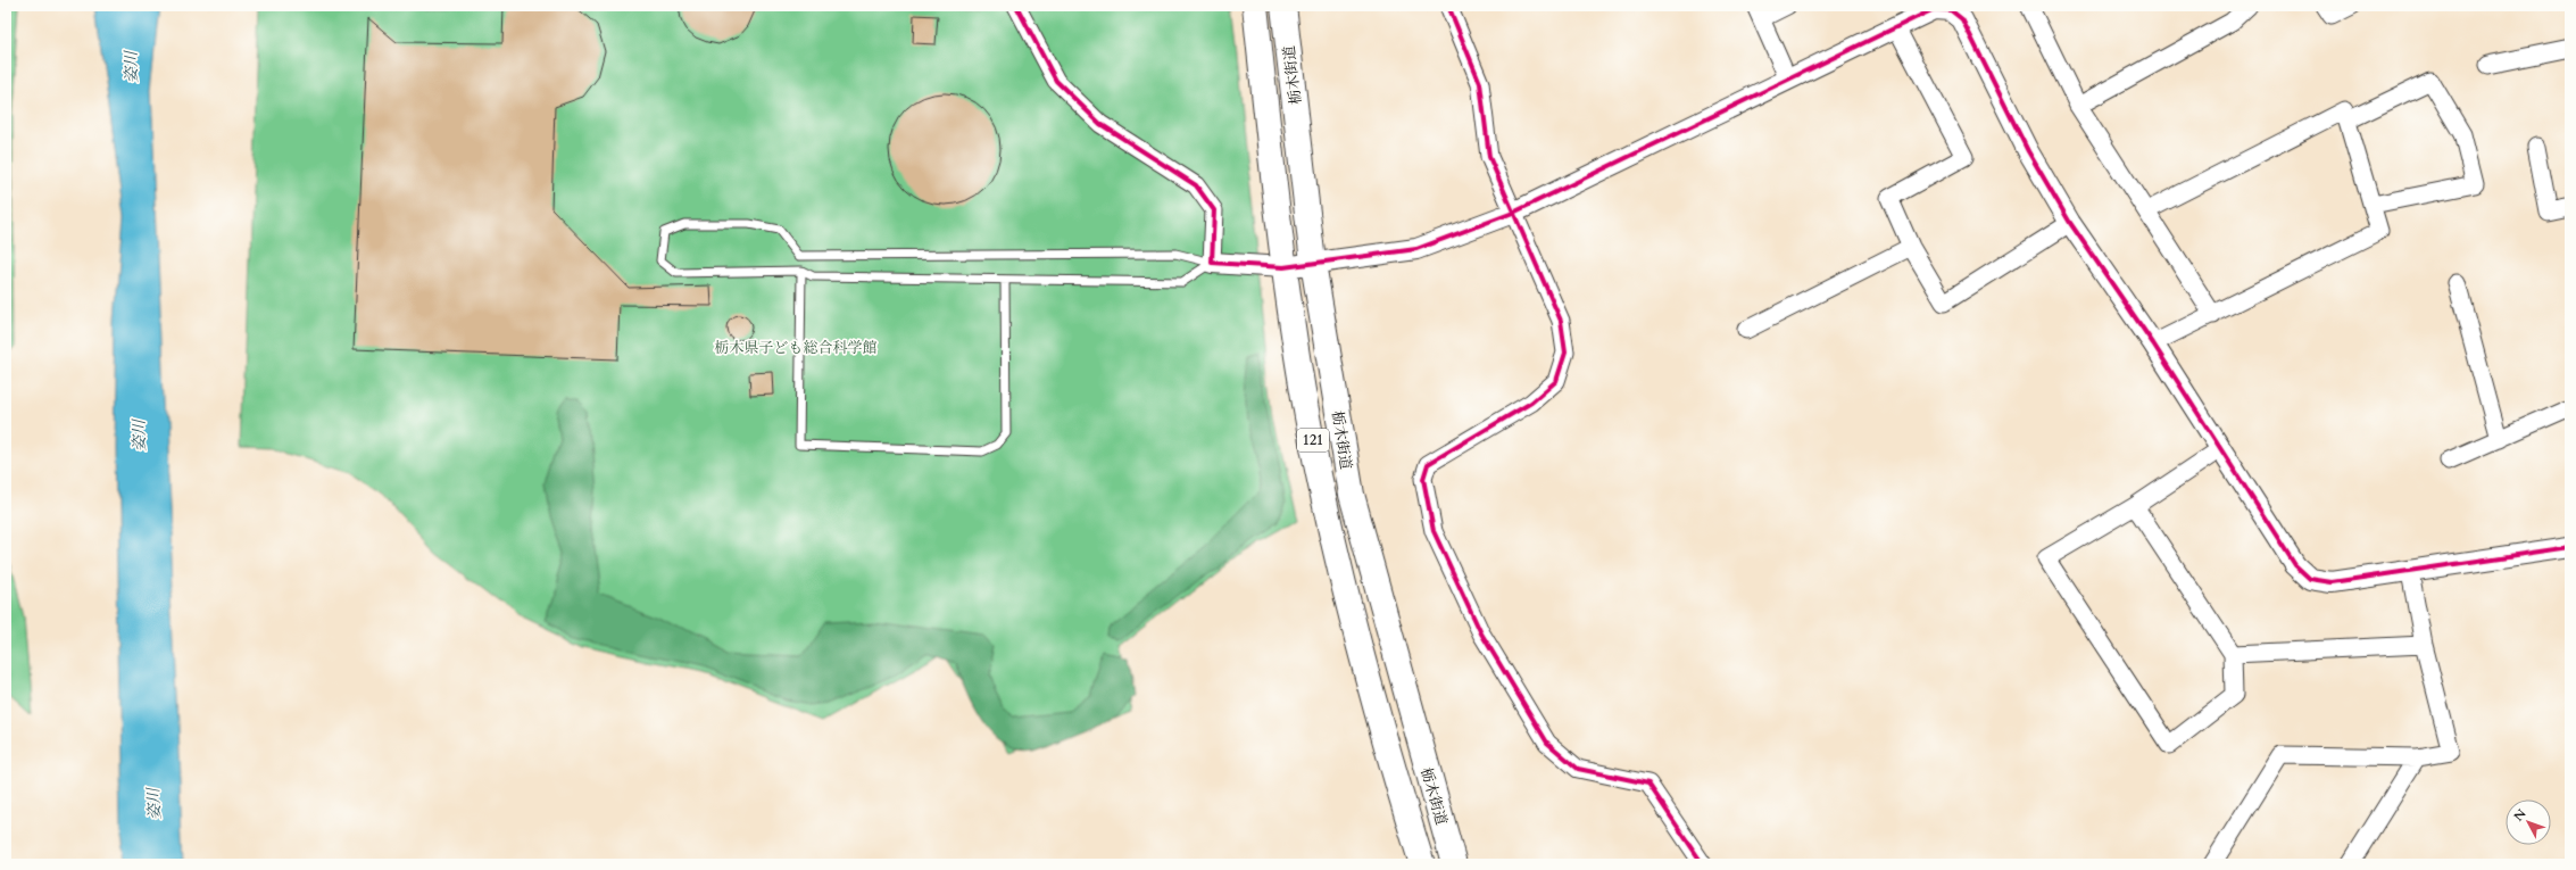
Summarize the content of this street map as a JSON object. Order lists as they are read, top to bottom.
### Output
{
  "streets": {
    "highway": ["栃木街道", "121"]
  },
  "water": ["姿川"],
  "parks": ["栃木県子ども総合科学館"],
  "north": "top left"
}
